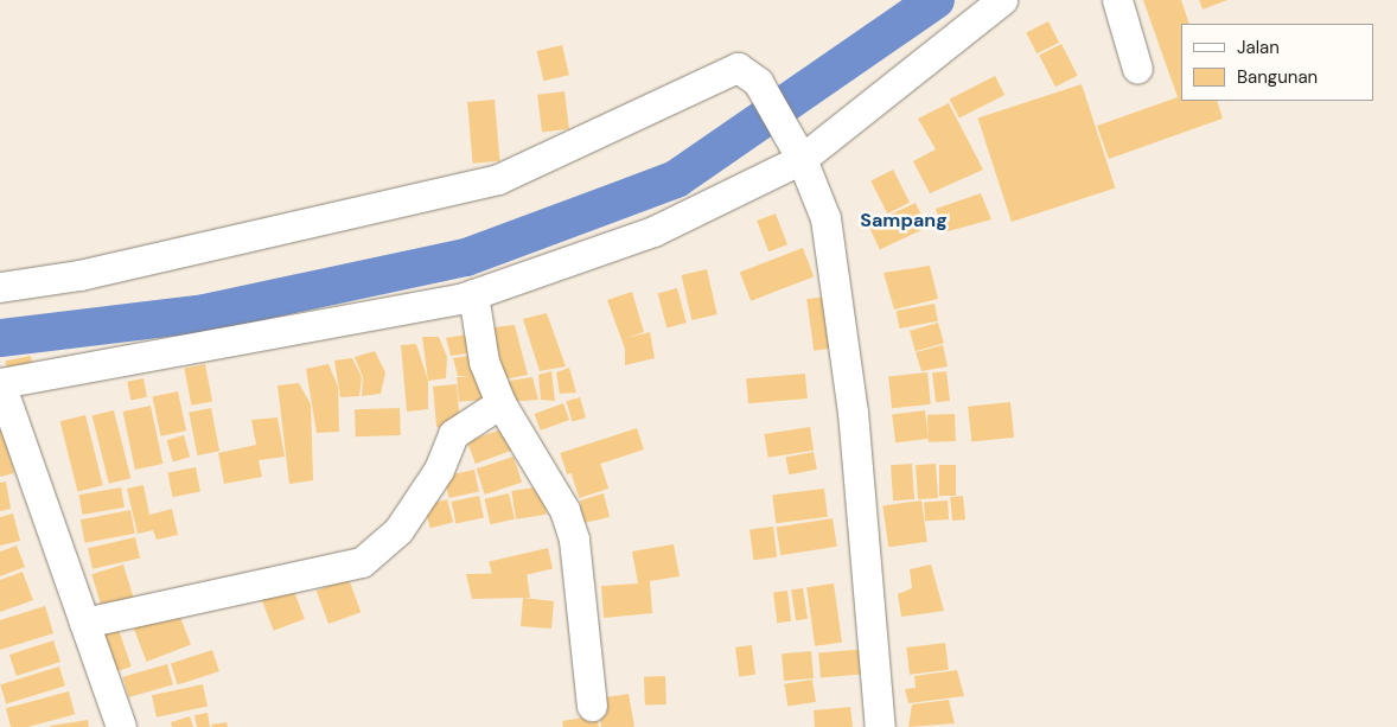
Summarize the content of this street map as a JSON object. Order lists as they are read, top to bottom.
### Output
{
  "districts": ["Sampang"],
  "legend": ["Jalan", "Bangunan"]
}
